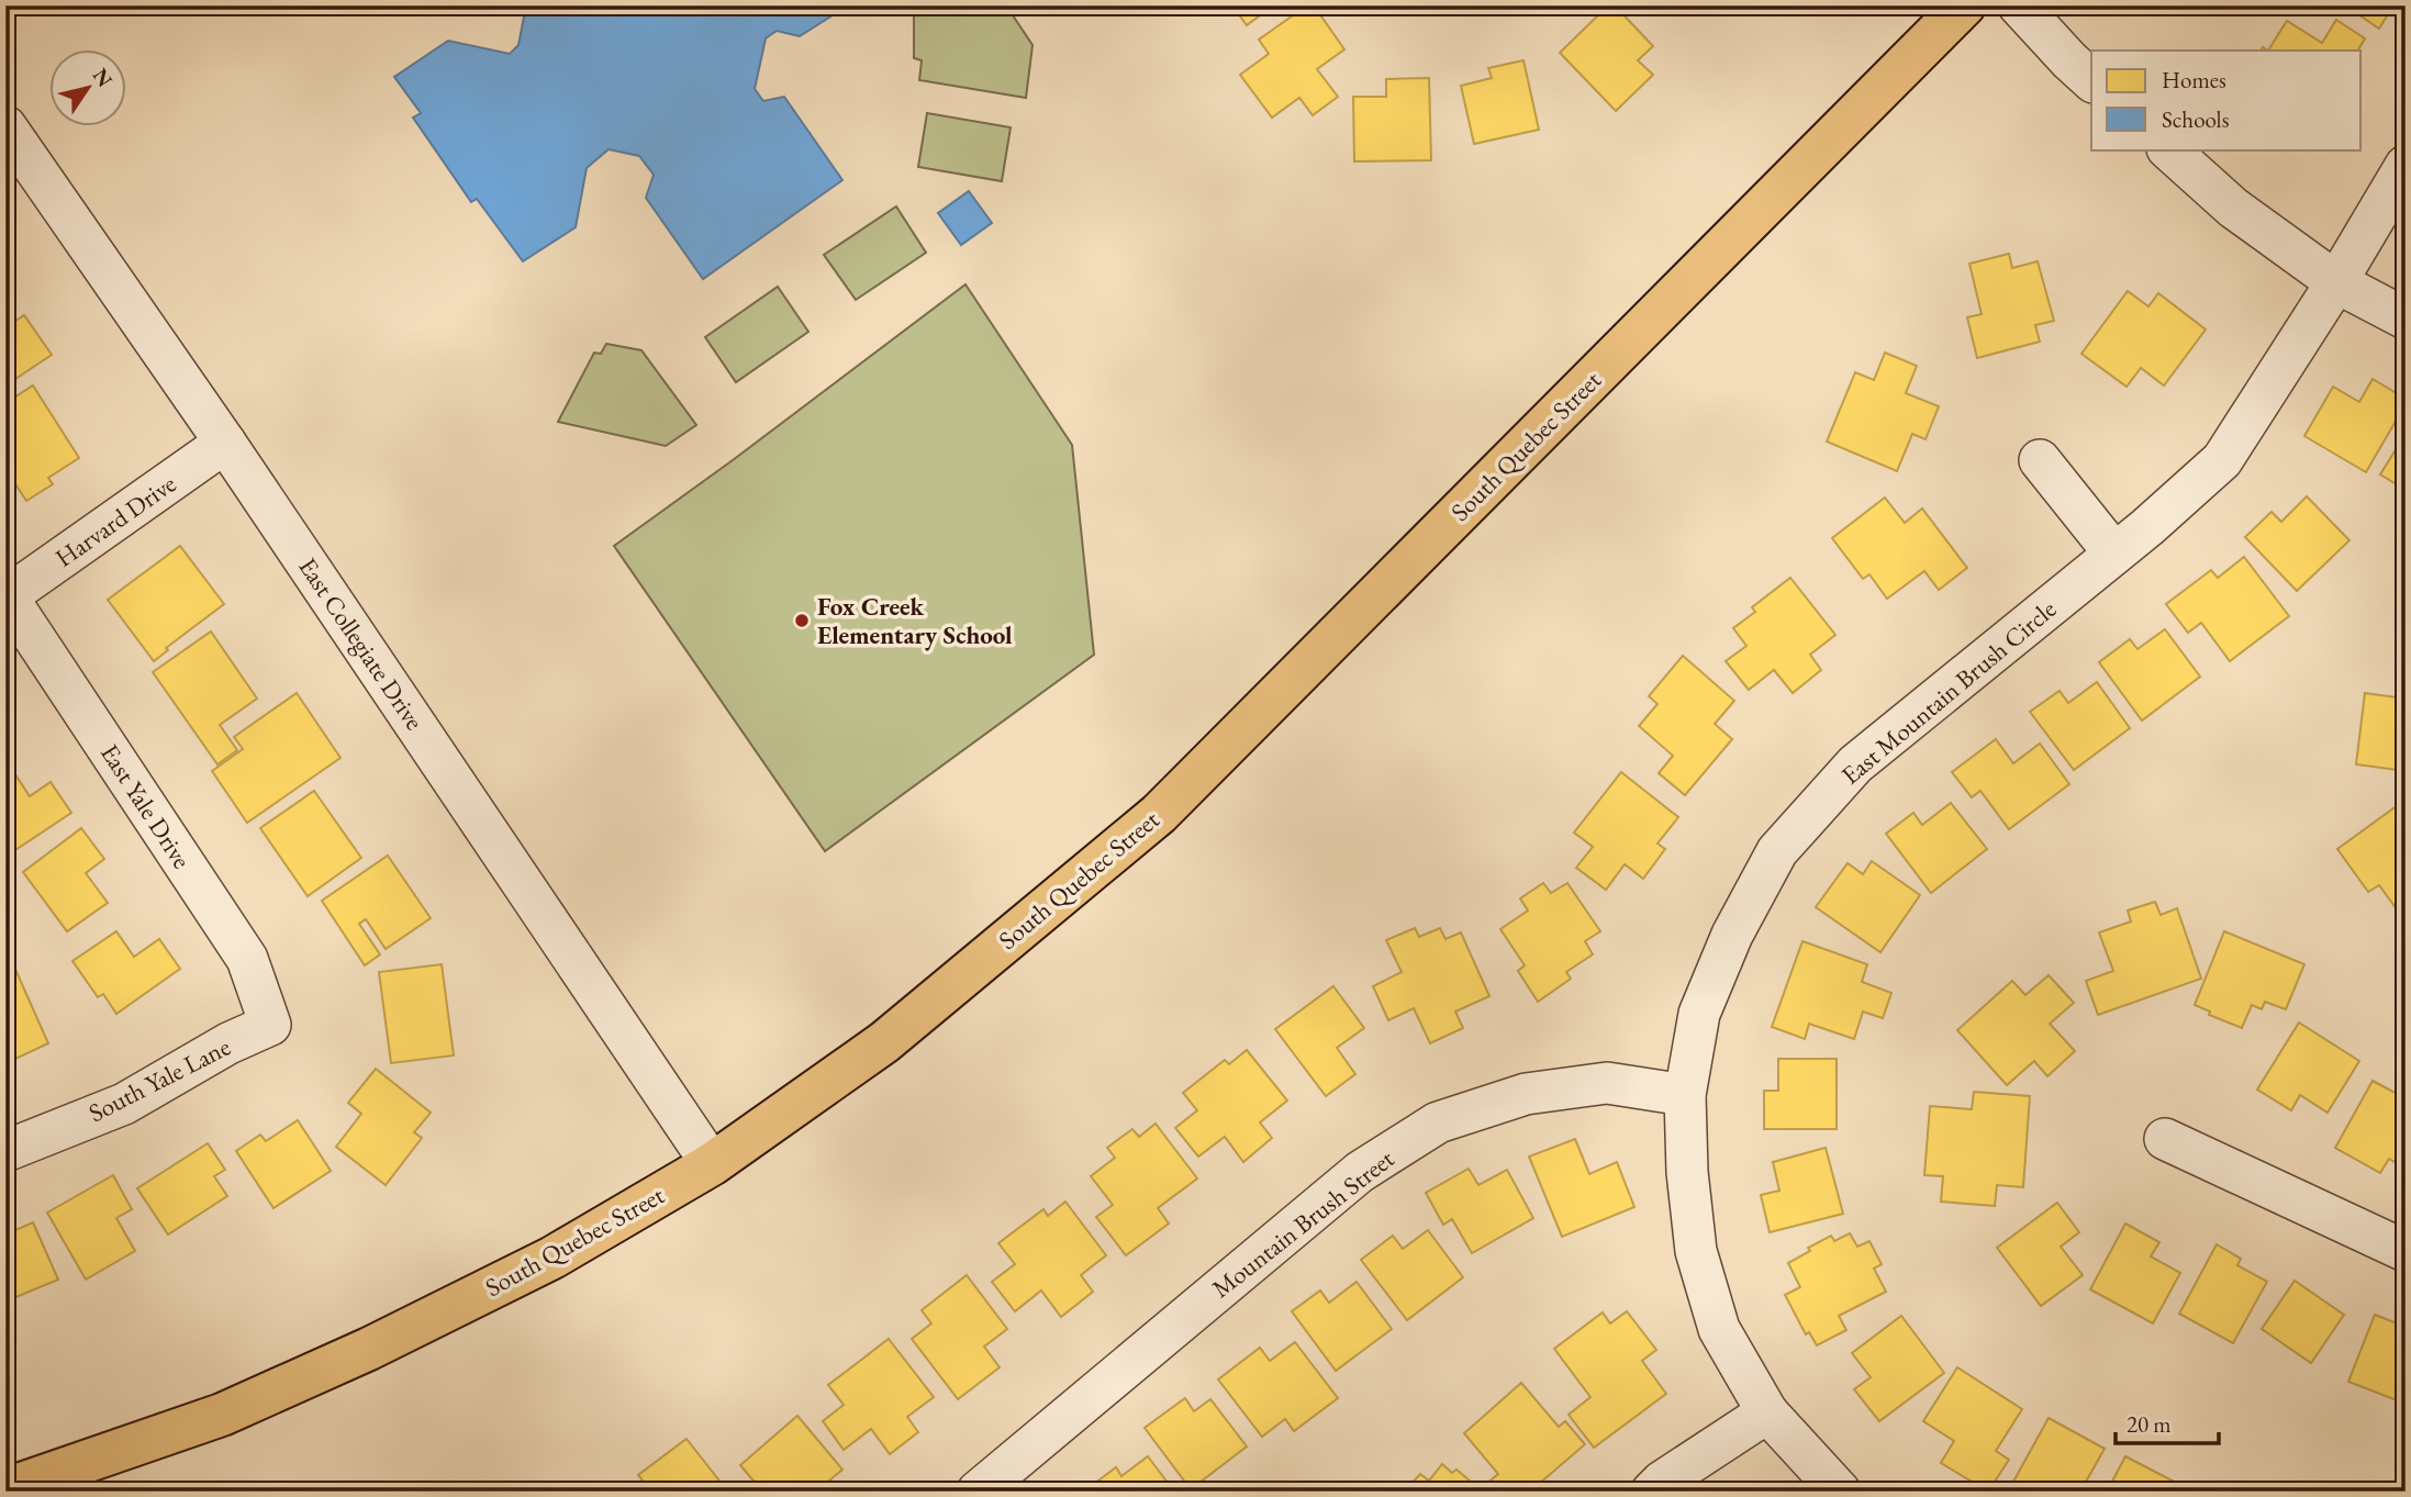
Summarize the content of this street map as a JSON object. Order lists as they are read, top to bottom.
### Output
{
  "streets": {
    "main road": ["South Quebec Street"],
    "street": [
      "Harvard Drive",
      "East Collegiate Drive",
      "East Mountain Brush Circle",
      "East Yale Drive",
      "South Yale Lane",
      "Mountain Brush Street"
    ]
  },
  "crossings": [
    ["South Quebec Street", "East Collegiate Drive"],
    ["Harvard Drive", "East Collegiate Drive"],
    ["Harvard Drive", "East Yale Drive"],
    ["East Mountain Brush Circle", "Mountain Brush Street"],
    ["East Yale Drive", "South Yale Lane"]
  ],
  "places": ["Fox Creek Elementary School"],
  "legend": ["Homes", "Schools"],
  "scale_bar": "20 m",
  "north": "top right"
}
